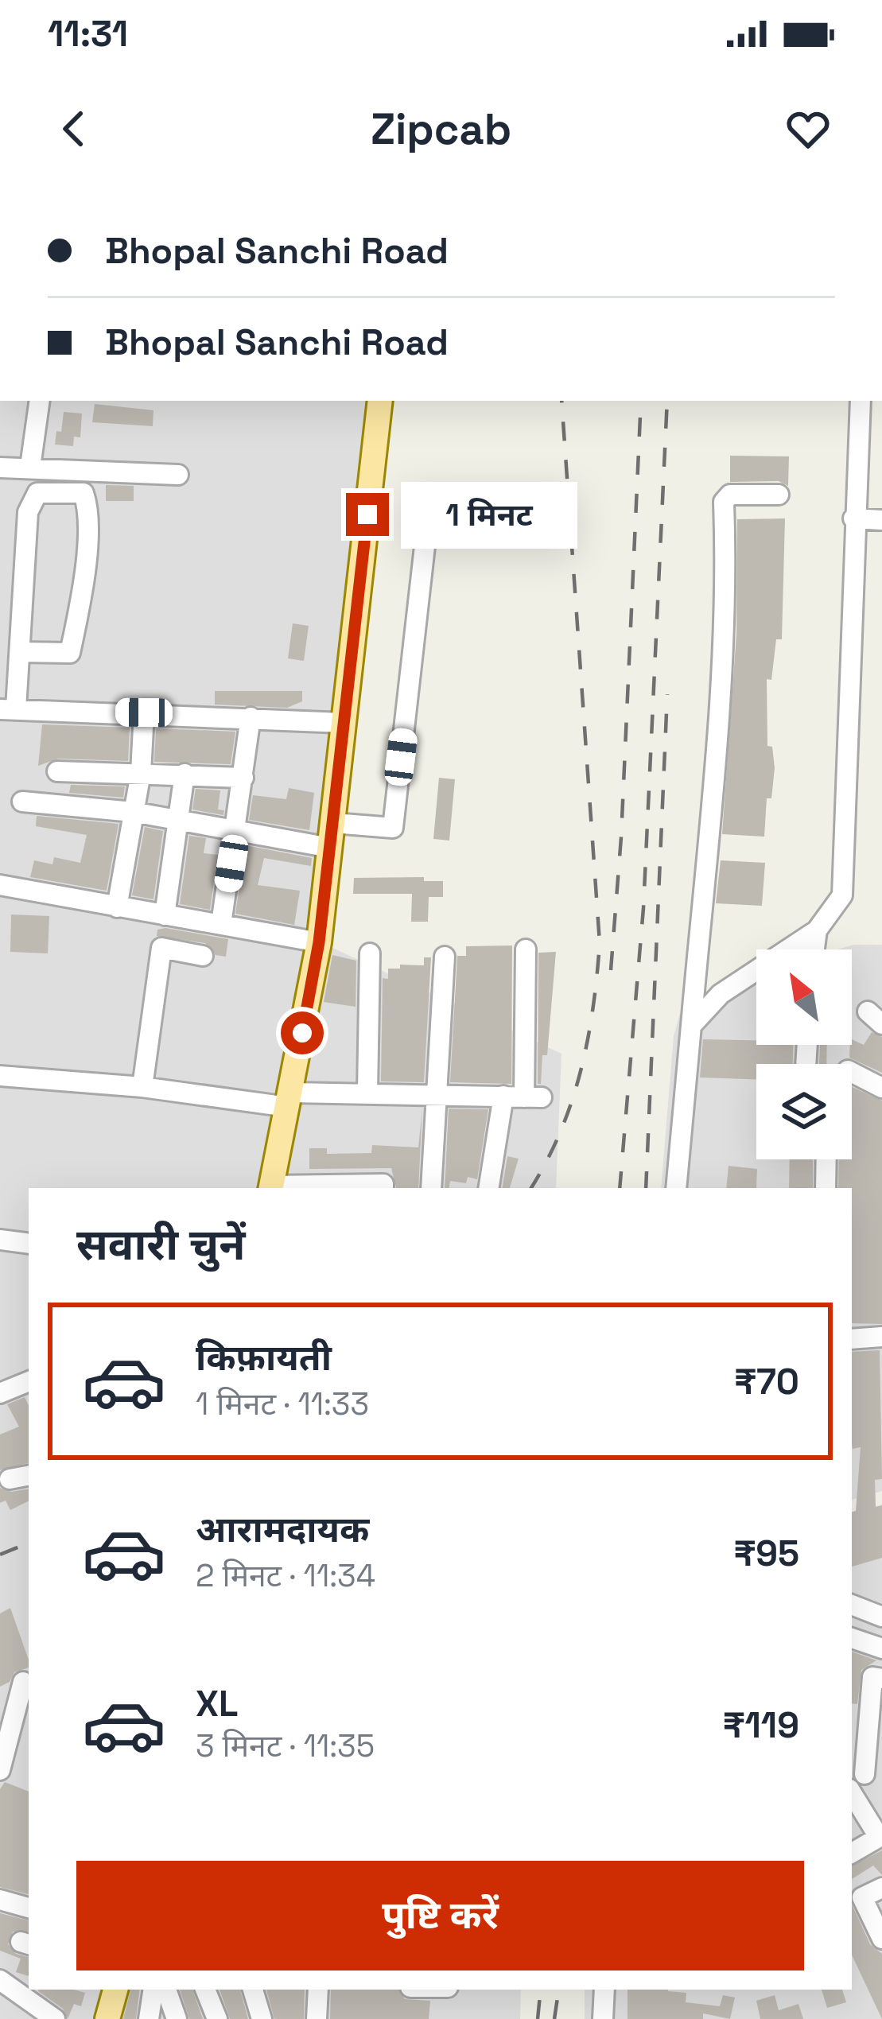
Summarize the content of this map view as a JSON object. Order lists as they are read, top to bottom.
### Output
{
  "north": "top left",
  "page": {
    "status": "11:31",
    "header": "Zipcab",
    "banner": ["Bhopal Sanchi Road", "Bhopal Sanchi Road"],
    "bubble": "1 मिनट",
    "heading": "सवारी चुनें",
    "list": [
      {
        "name": "किफ़ायती",
        "note": "1 मिनट · 11:33",
        "value": "₹70"
      },
      {
        "name": "आरामदायक",
        "note": "2 मिनट · 11:34",
        "value": "₹95"
      },
      {
        "name": "XL",
        "note": "3 मिनट · 11:35",
        "value": "₹119"
      }
    ],
    "buttons": "पुष्टि करें"
  }
}
